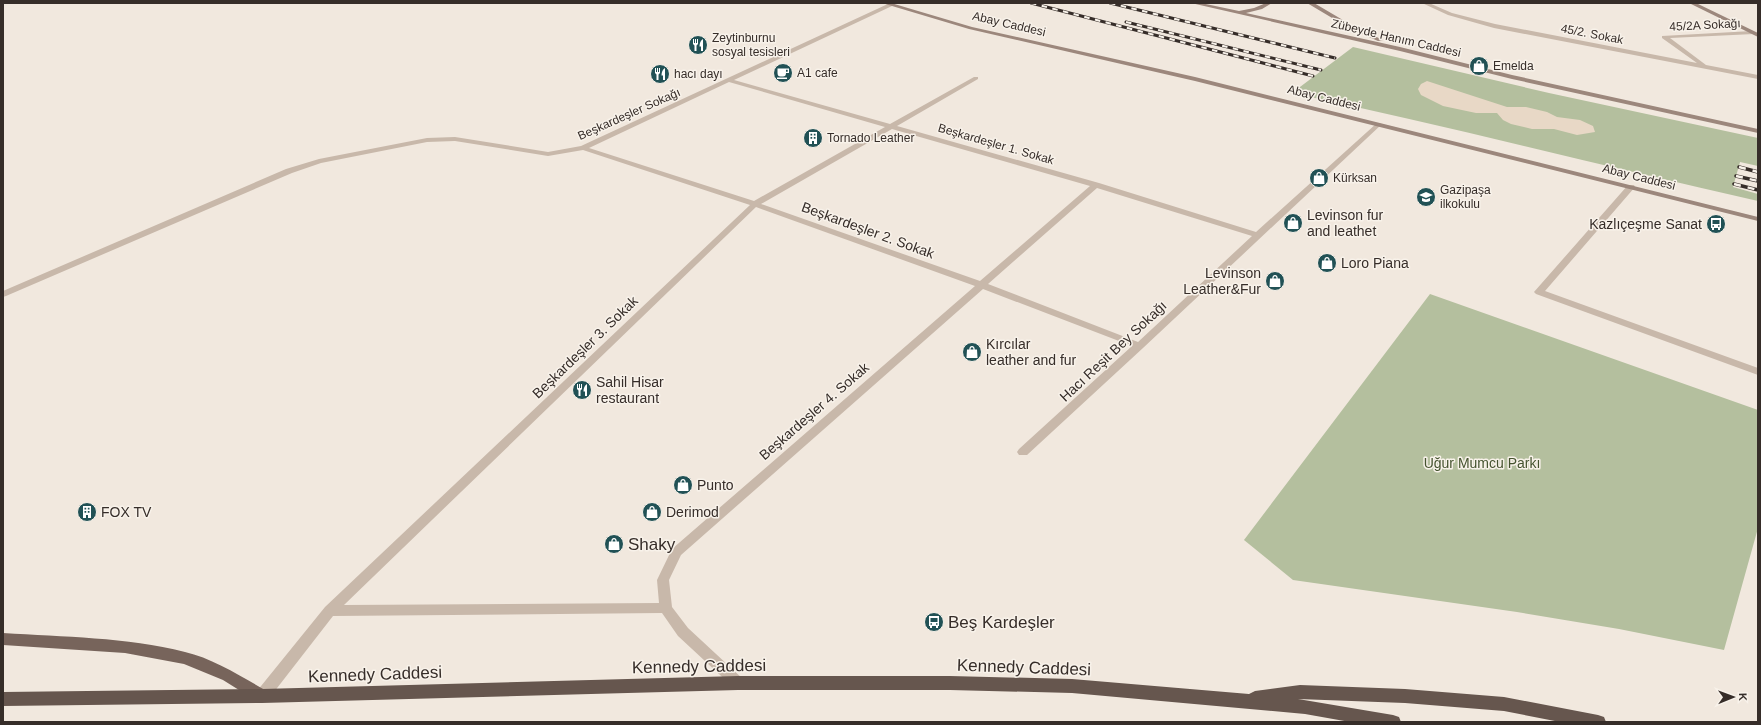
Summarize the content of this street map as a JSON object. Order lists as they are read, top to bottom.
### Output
{
  "streets": {
    "highway": ["Kennedy Caddesi"],
    "main road": ["Abay Caddesi", "Zübeyde Hanım Caddesi"],
    "street": [
      "45/2A Sokağı",
      "45/2. Sokak",
      "Beşkardeşler Sokağı",
      "Beşkardeşler 1. Sokak",
      "Beşkardeşler 2. Sokak",
      "Beşkardeşler 3. Sokak",
      "Hacı Reşit Bey Sokağı",
      "Beşkardeşler 4. Sokak"
    ]
  },
  "crossings": [
    ["Abay Caddesi", "Beşkardeşler Sokağı"],
    ["Abay Caddesi", "Hacı Reşit Bey Sokağı"],
    ["45/2A Sokağı", "45/2. Sokak"],
    ["Beşkardeşler Sokağı", "Beşkardeşler 1. Sokak"],
    ["Beşkardeşler Sokağı", "Beşkardeşler 2. Sokak"],
    ["Beşkardeşler 1. Sokak", "Beşkardeşler 3. Sokak"],
    ["Beşkardeşler 1. Sokak", "Hacı Reşit Bey Sokağı"],
    ["Beşkardeşler 1. Sokak", "Beşkardeşler 4. Sokak"],
    ["Beşkardeşler 2. Sokak", "Beşkardeşler 3. Sokak"],
    ["Beşkardeşler 2. Sokak", "Hacı Reşit Bey Sokağı"],
    ["Beşkardeşler 2. Sokak", "Beşkardeşler 4. Sokak"],
    ["Beşkardeşler 3. Sokak", "Kennedy Caddesi"],
    ["Beşkardeşler 4. Sokak", "Kennedy Caddesi"]
  ],
  "parks": ["Uğur Mumcu Parkı"],
  "places": {
    "restaurant": ["Zeytinburnu sosyal tesisleri", "hacı dayı", "Sahil Hisar restaurant"],
    "shop": [
      "Emelda",
      "Kürksan",
      "Levinson fur and leathet",
      "Loro Piana",
      "Levinson Leather&Fur",
      "Kırcılar leather and fur",
      "Punto",
      "Derimod",
      "Shaky"
    ],
    "cafe": ["A1 cafe"],
    "building": ["Tornado Leather", "FOX TV"],
    "school or university": ["Gazipaşa ilkokulu"],
    "bus stop": ["Kazlıçeşme Sanat", "Beş Kardeşler"]
  },
  "north": "right"
}
